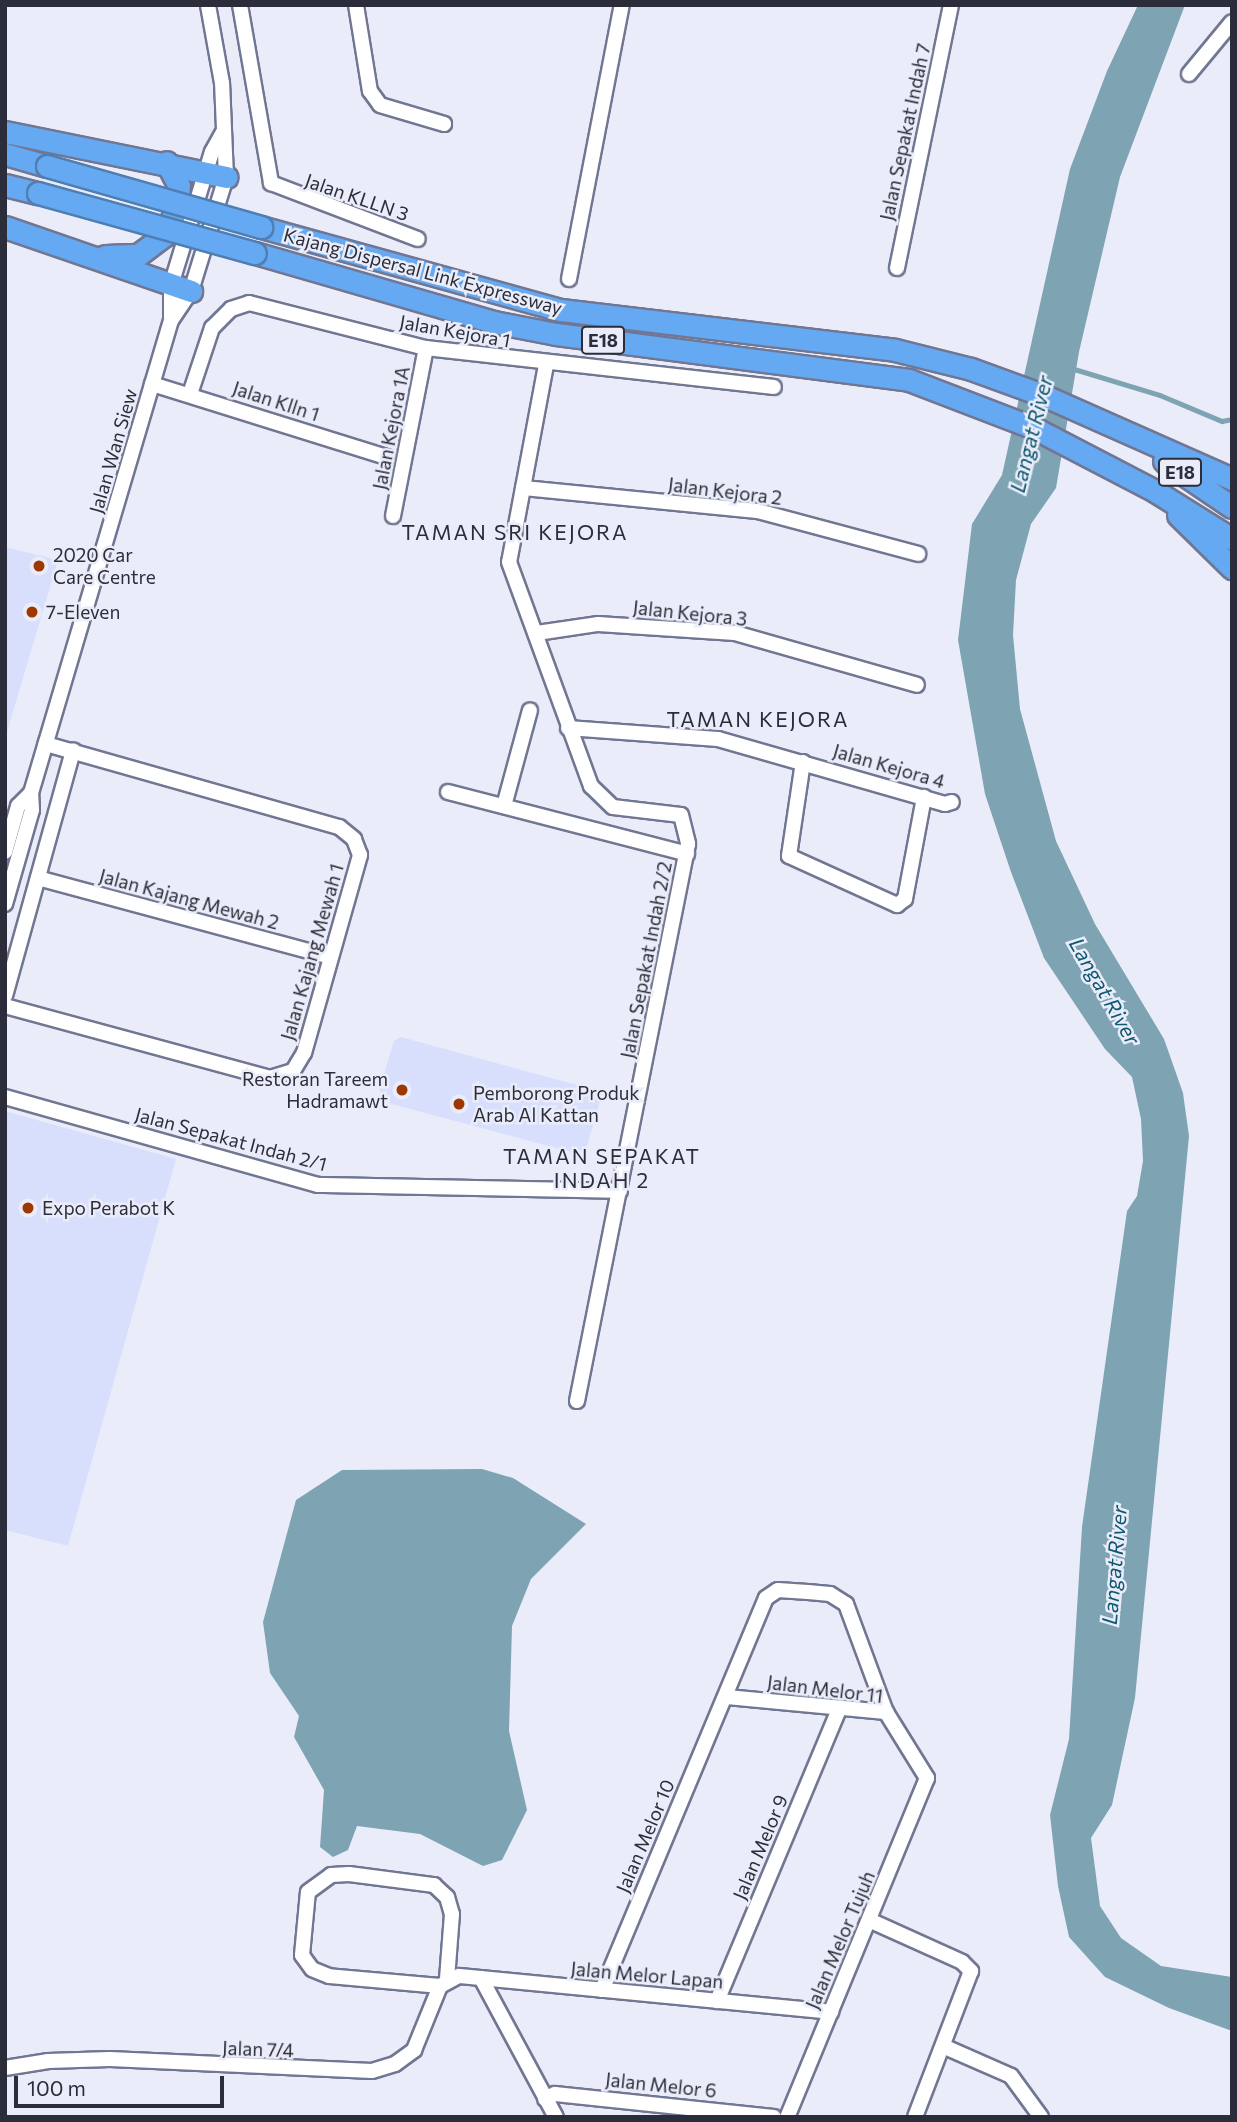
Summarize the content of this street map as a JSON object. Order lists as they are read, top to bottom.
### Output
{
  "streets": {
    "highway": ["Kajang Dispersal Link Expressway", "E18"],
    "street": [
      "Jalan Sepakat Indah 7",
      "Jalan KLLN 3",
      "Jalan Kejora 1",
      "Jalan Klln 1",
      "Jalan Kejora 1A",
      "Jalan Wan Siew",
      "Jalan Kejora 2",
      "Jalan Kejora 3",
      "Jalan Kejora 4",
      "Jalan Kajang Mewah 2",
      "Jalan Kajang Mewah 1",
      "Jalan Sepakat Indah 2/2",
      "Jalan Sepakat Indah 2/1",
      "Jalan Melor 11",
      "Jalan Melor 10",
      "Jalan Melor 9",
      "Jalan Melor Tujuh",
      "Jalan Melor Lapan",
      "Jalan 7/4",
      "Jalan Melor 6"
    ]
  },
  "crossings": [
    ["Jalan Kejora 1", "Jalan Klln 1"],
    ["Jalan Kejora 1", "Jalan Kejora 1A"],
    ["Jalan Klln 1", "Jalan Wan Siew"],
    ["Jalan Wan Siew", "Jalan Kajang Mewah 1"],
    ["Jalan Kejora 4", "Jalan Sepakat Indah 2/2"],
    ["Jalan Kajang Mewah 2", "Jalan Kajang Mewah 1"],
    ["Jalan Sepakat Indah 2/2", "Jalan Sepakat Indah 2/1"],
    ["Jalan Melor 11", "Jalan Melor 10"],
    ["Jalan Melor 11", "Jalan Melor 9"],
    ["Jalan Melor 11", "Jalan Melor Tujuh"],
    ["Jalan Melor 10", "Jalan Melor Lapan"],
    ["Jalan Melor 9", "Jalan Melor Lapan"],
    ["Jalan Melor Tujuh", "Jalan Melor Lapan"],
    ["Jalan Melor Lapan", "Jalan 7/4"]
  ],
  "districts": ["TAMAN SRI KEJORA", "TAMAN KEJORA", "TAMAN SEPAKAT INDAH 2"],
  "water": ["Langat River"],
  "places": [
    "2020 Car Care Centre",
    "7-Eleven",
    "Restoran Tareem Hadramawt",
    "Pemborong Produk Arab Al Kattan",
    "Expo Perabot K"
  ],
  "scale_bar": "100 m"
}
